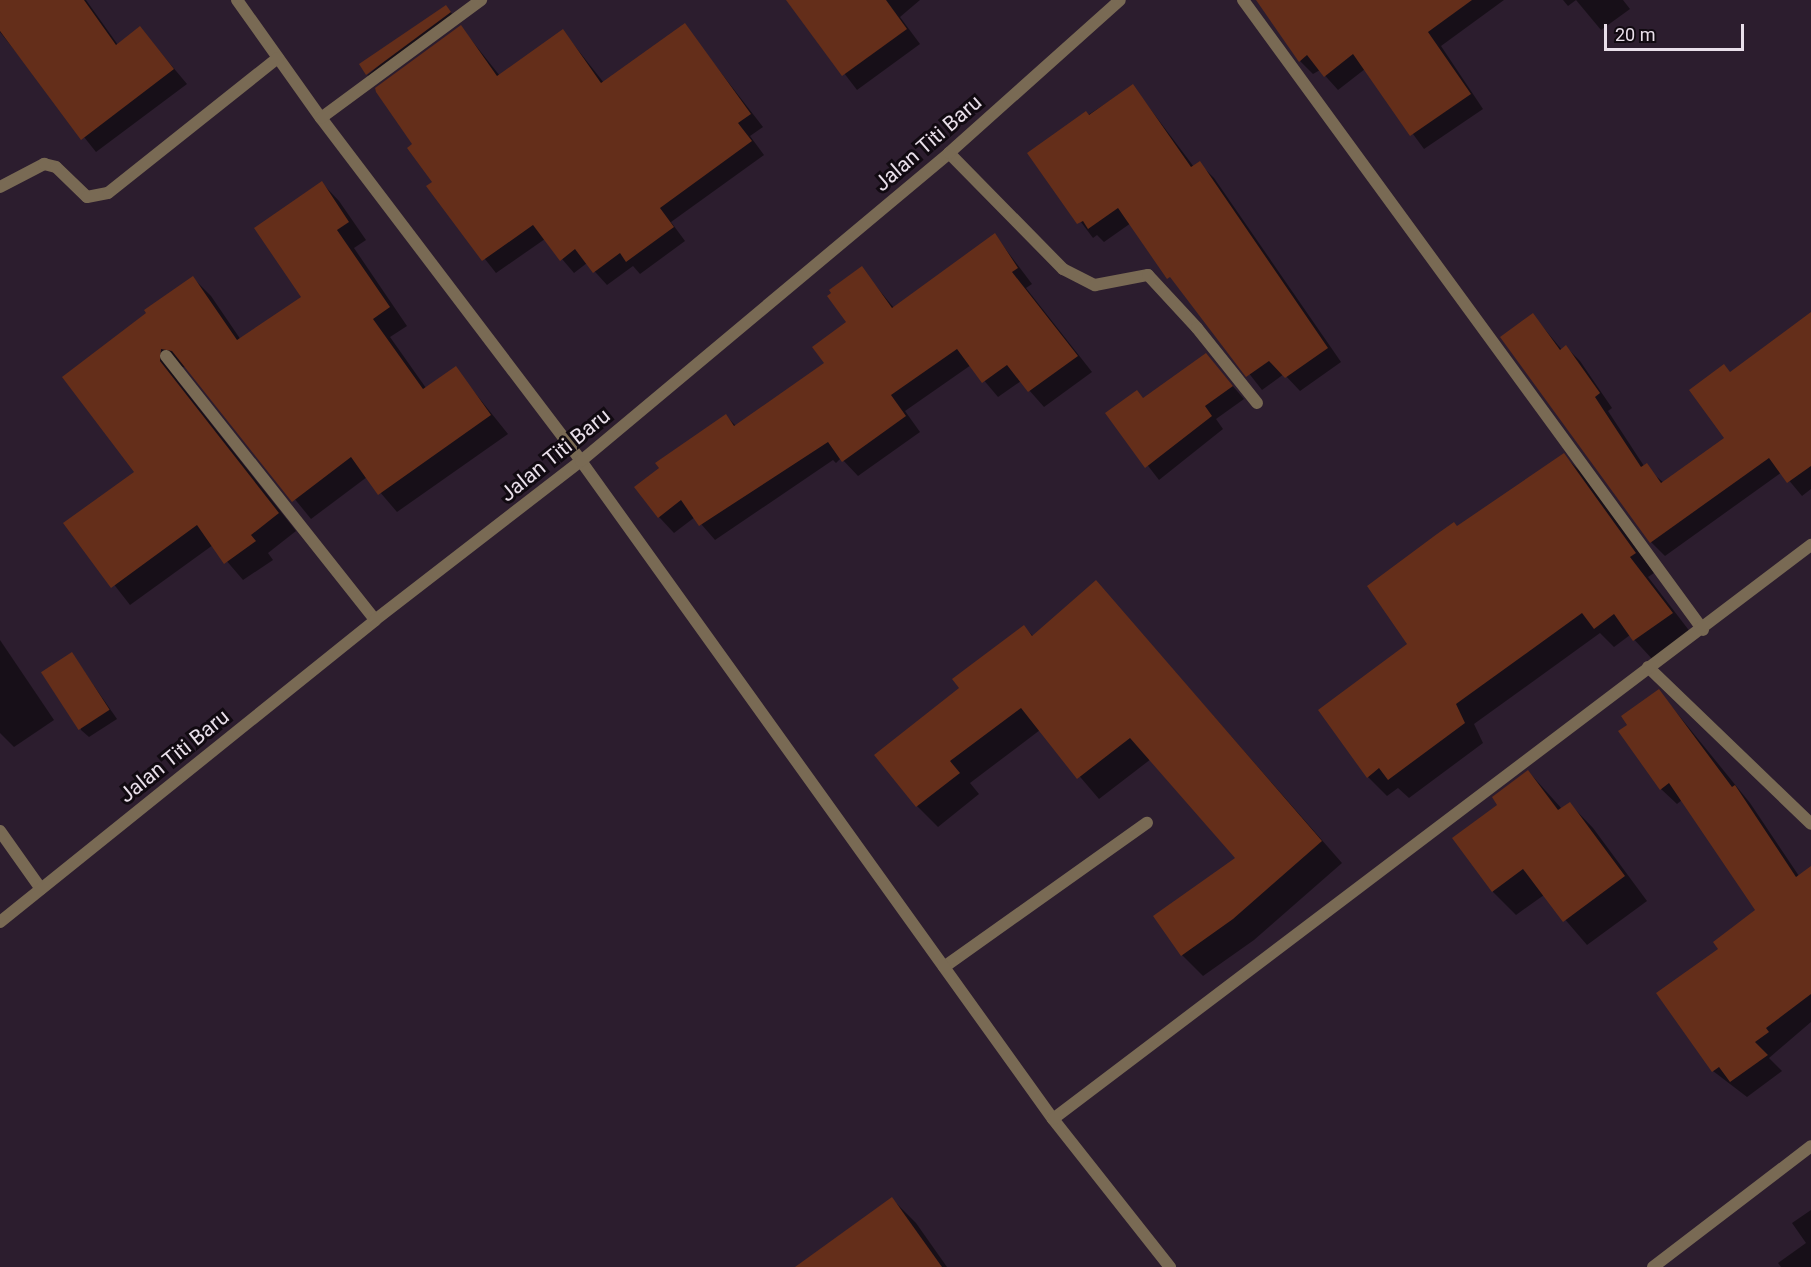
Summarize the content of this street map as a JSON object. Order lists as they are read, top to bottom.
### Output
{
  "streets": {
    "street": ["Jalan Titi Baru"]
  },
  "scale_bar": "20 m"
}
